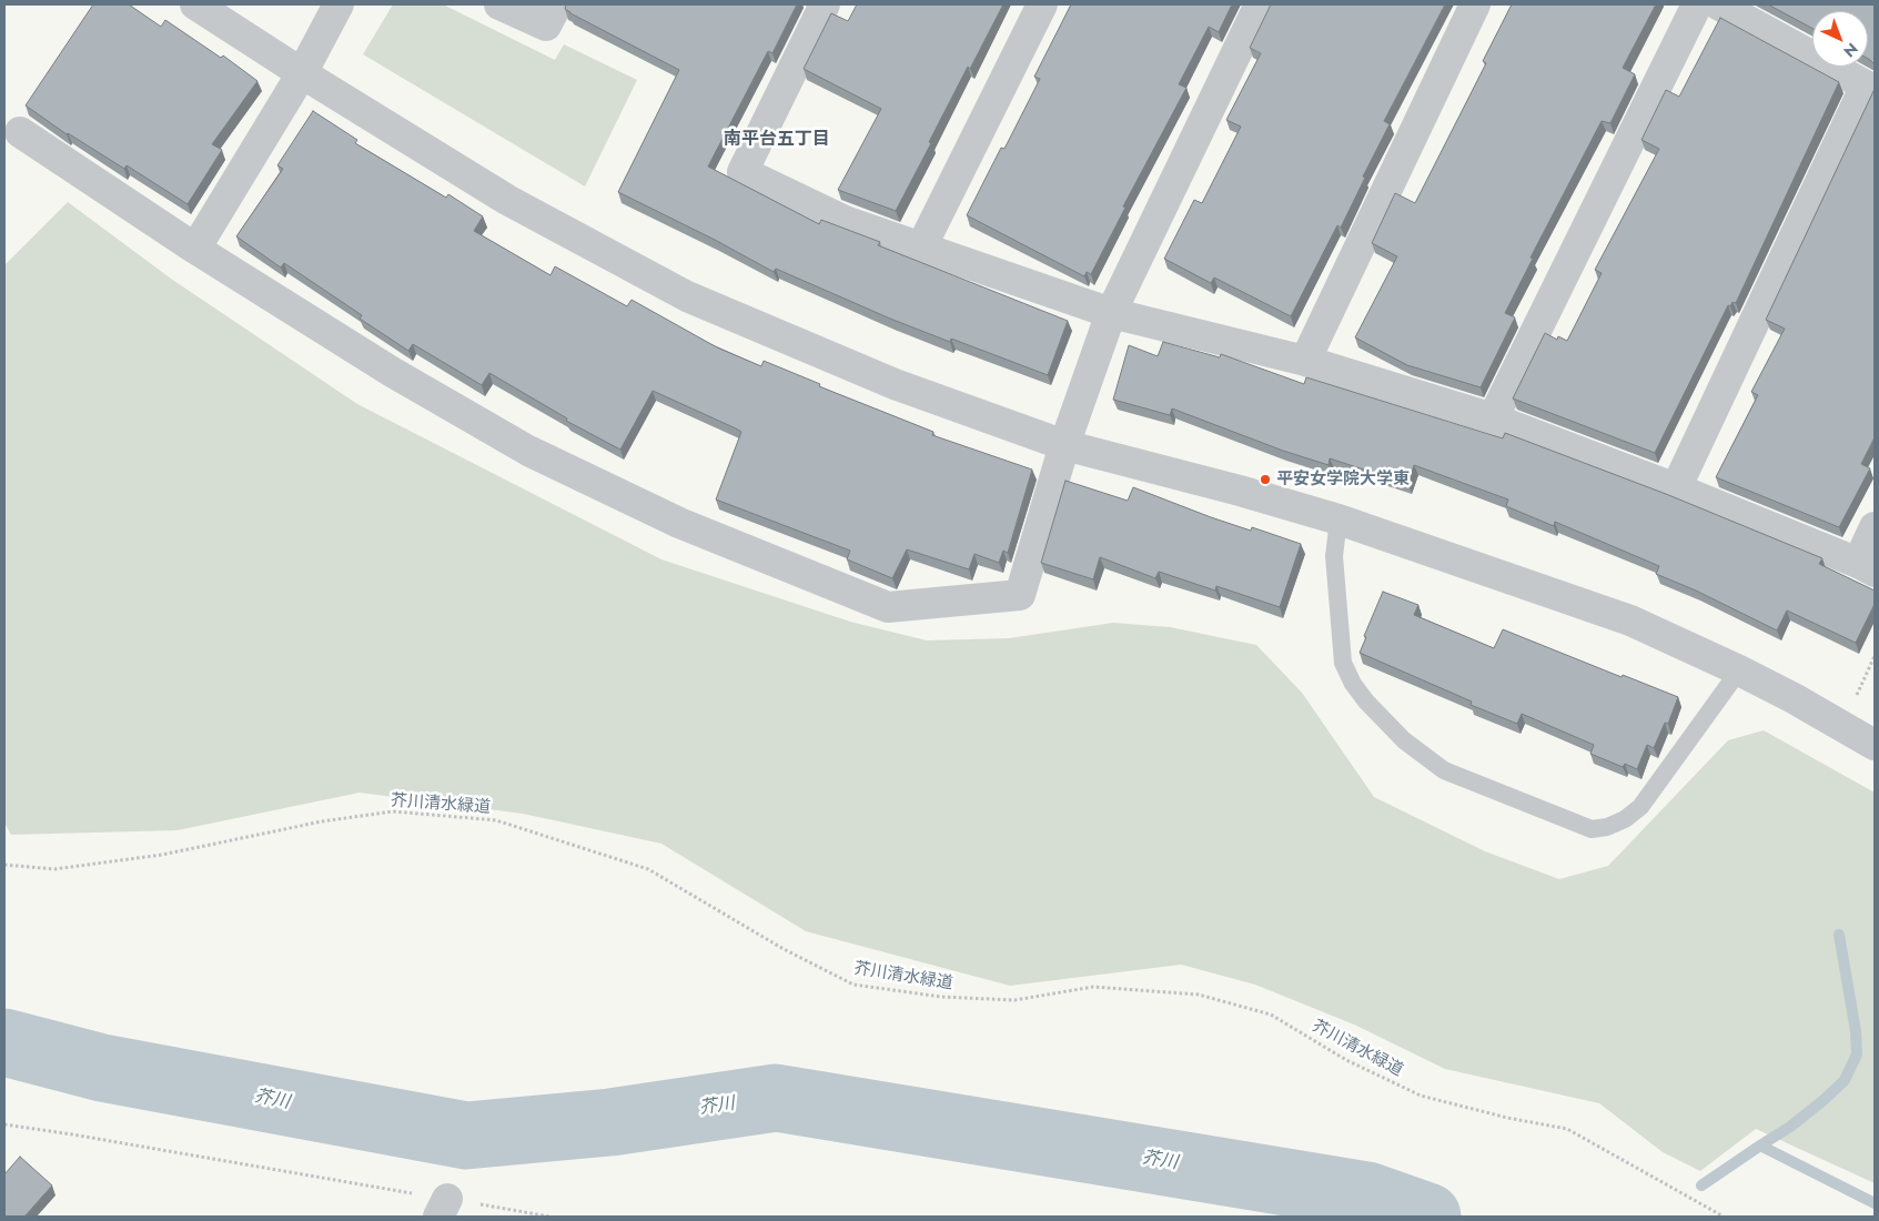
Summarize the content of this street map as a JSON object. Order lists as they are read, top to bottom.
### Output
{
  "streets": {
    "path": ["芥川清水緑道"]
  },
  "districts": ["南平台五丁目"],
  "water": ["芥川"],
  "places": ["平安女学院大学東"],
  "north": "bottom right"
}
